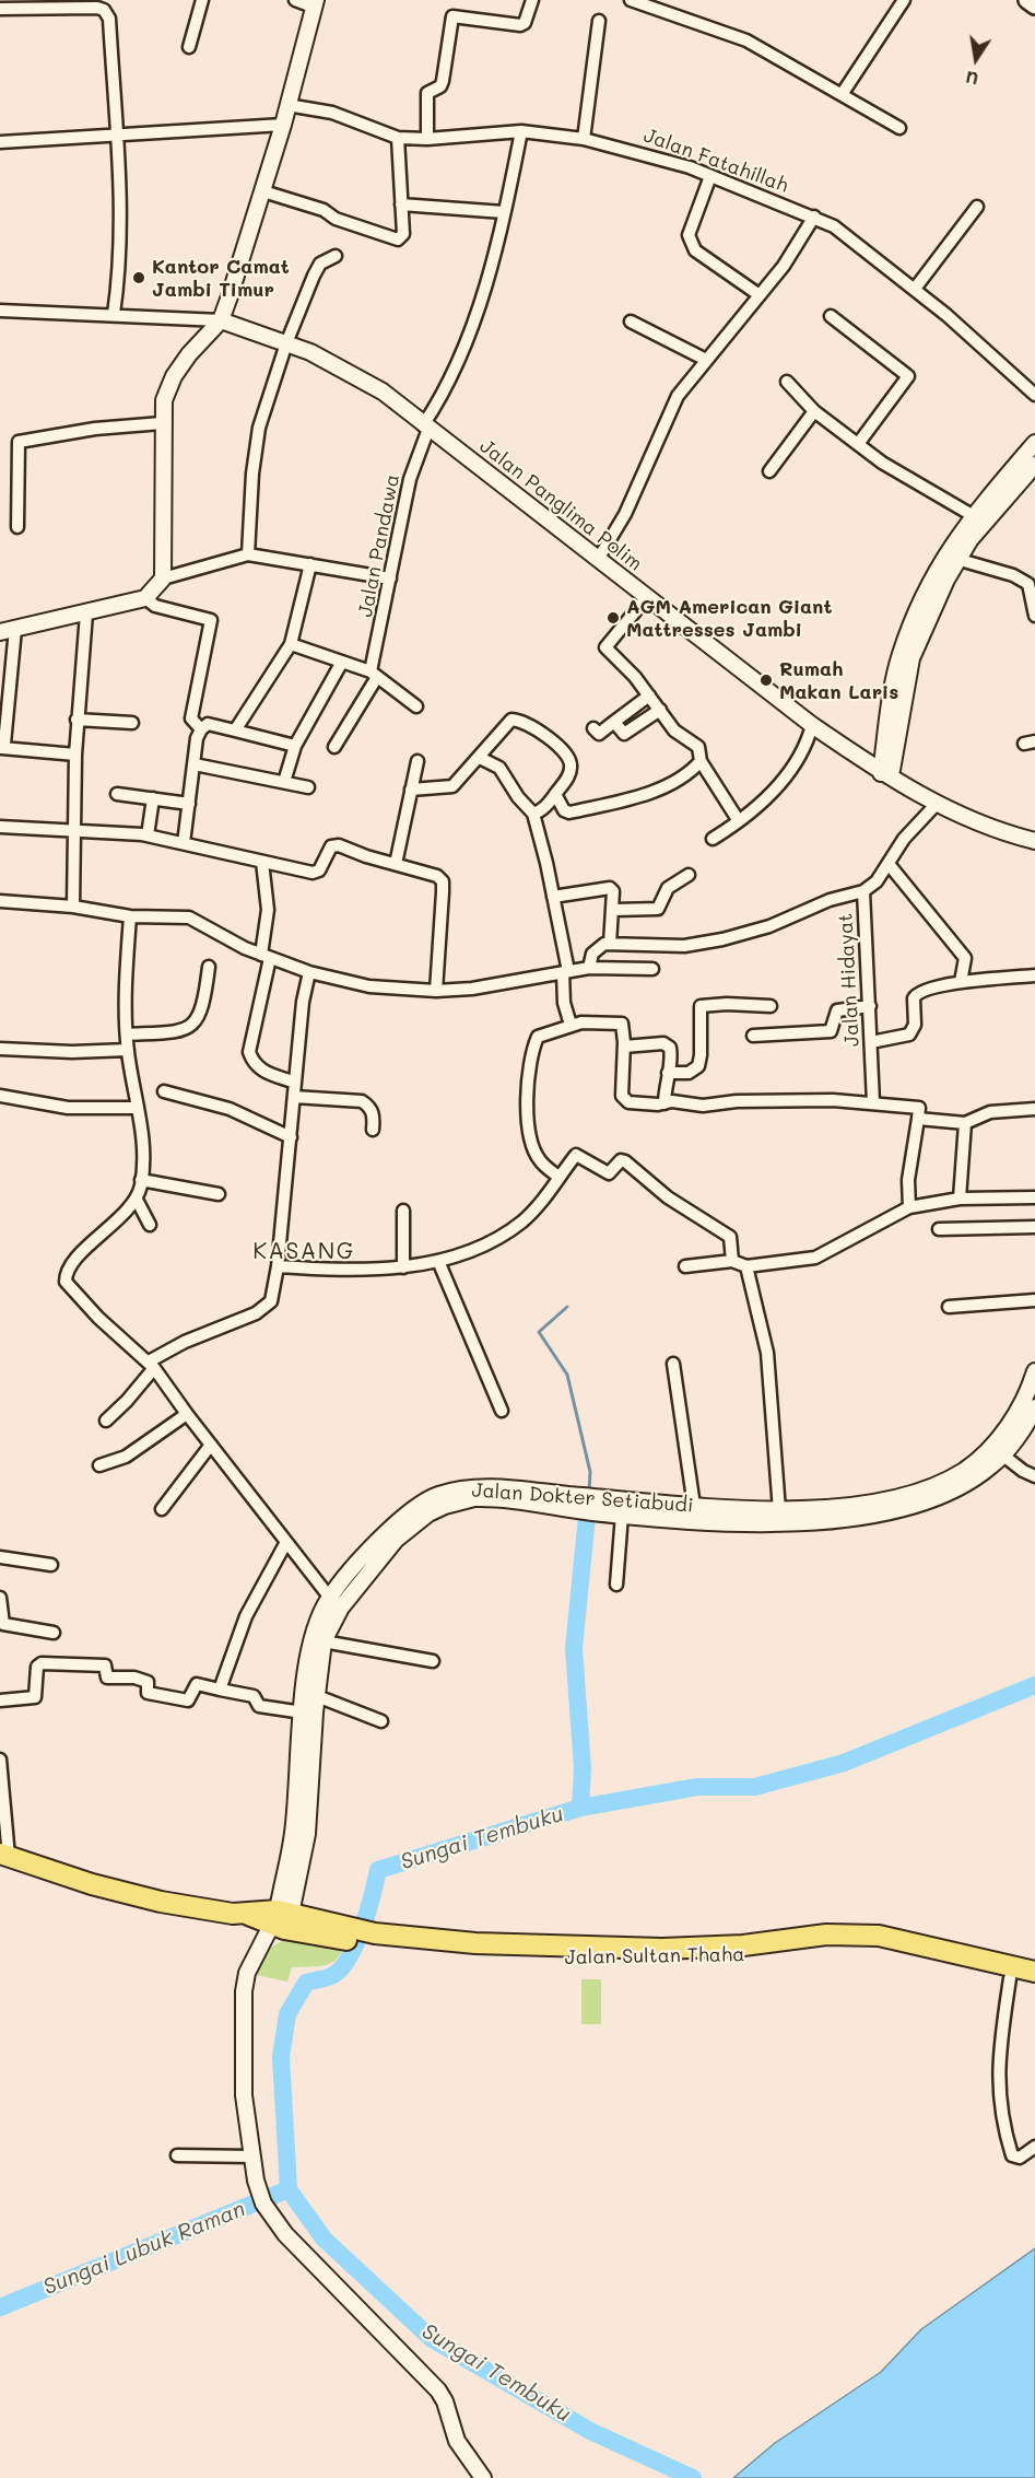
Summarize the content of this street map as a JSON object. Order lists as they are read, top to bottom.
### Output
{
  "streets": {
    "highway": ["Jalan Sultan Thaha"],
    "street": [
      "Jalan Fatahillah",
      "Jalan Panglima Polim",
      "Jalan Pandawa",
      "Jalan Hidayat",
      "Jalan Dokter Setiabudi"
    ]
  },
  "crossings": [
    ["Jalan Fatahillah", "Jalan Pandawa"],
    ["Jalan Panglima Polim", "Jalan Pandawa"],
    ["Jalan Panglima Polim", "Jalan Hidayat"],
    ["Jalan Dokter Setiabudi", "Jalan Sultan Thaha"]
  ],
  "districts": ["KASANG"],
  "water": ["Sungai Tembuku", "Sungai Lubuk Raman"],
  "places": ["Kantor Camat Jambi Timur", "AGM American Giant Mattresses Jambi", "Rumah Makan Laris"],
  "north": "bottom"
}
